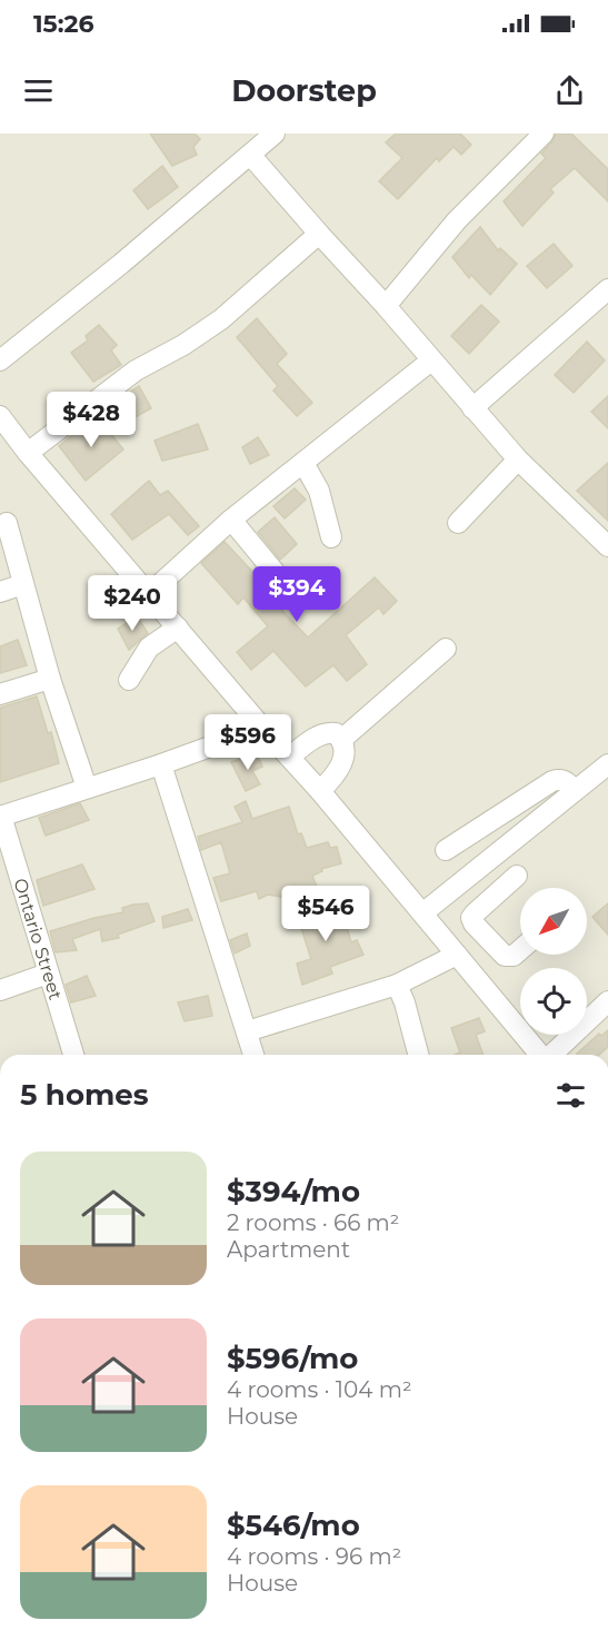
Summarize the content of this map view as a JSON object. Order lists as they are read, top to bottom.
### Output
{
  "streets": {
    "street": ["Ontario Street"]
  },
  "north": "bottom left",
  "page": {
    "status": "15:26",
    "header": "Doorstep",
    "price": [
      "$428",
      "$394",
      "$240",
      "$596",
      "$546"
    ],
    "heading": "5 homes",
    "list": [
      {
        "name": "$394/mo",
        "note": "2 rooms · 66 m² · Apartment"
      },
      {
        "name": "$596/mo",
        "note": "4 rooms · 104 m² · House"
      },
      {
        "name": "$546/mo",
        "note": "4 rooms · 96 m² · House"
      }
    ]
  }
}
